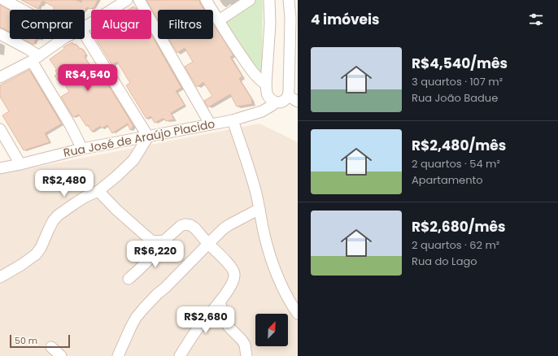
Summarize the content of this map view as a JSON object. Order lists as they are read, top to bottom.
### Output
{
  "streets": {
    "street": ["Rua José de Araújo Placido"]
  },
  "scale_bar": "50 m",
  "north": "top right",
  "page": {
    "heading": "4 imóveis",
    "chip": ["Comprar", "Alugar", "Filtros"],
    "list": [
      {
        "name": "R$4,540/mês",
        "note": "3 quartos · 107 m² · Rua João Badue"
      },
      {
        "name": "R$2,480/mês",
        "note": "2 quartos · 54 m² · Apartamento"
      },
      {
        "name": "R$2,680/mês",
        "note": "2 quartos · 62 m² · Rua do Lago"
      }
    ],
    "price": [
      "R$4,540",
      "R$2,480",
      "R$6,220",
      "R$2,680"
    ],
    "scale": "50 m"
  }
}
